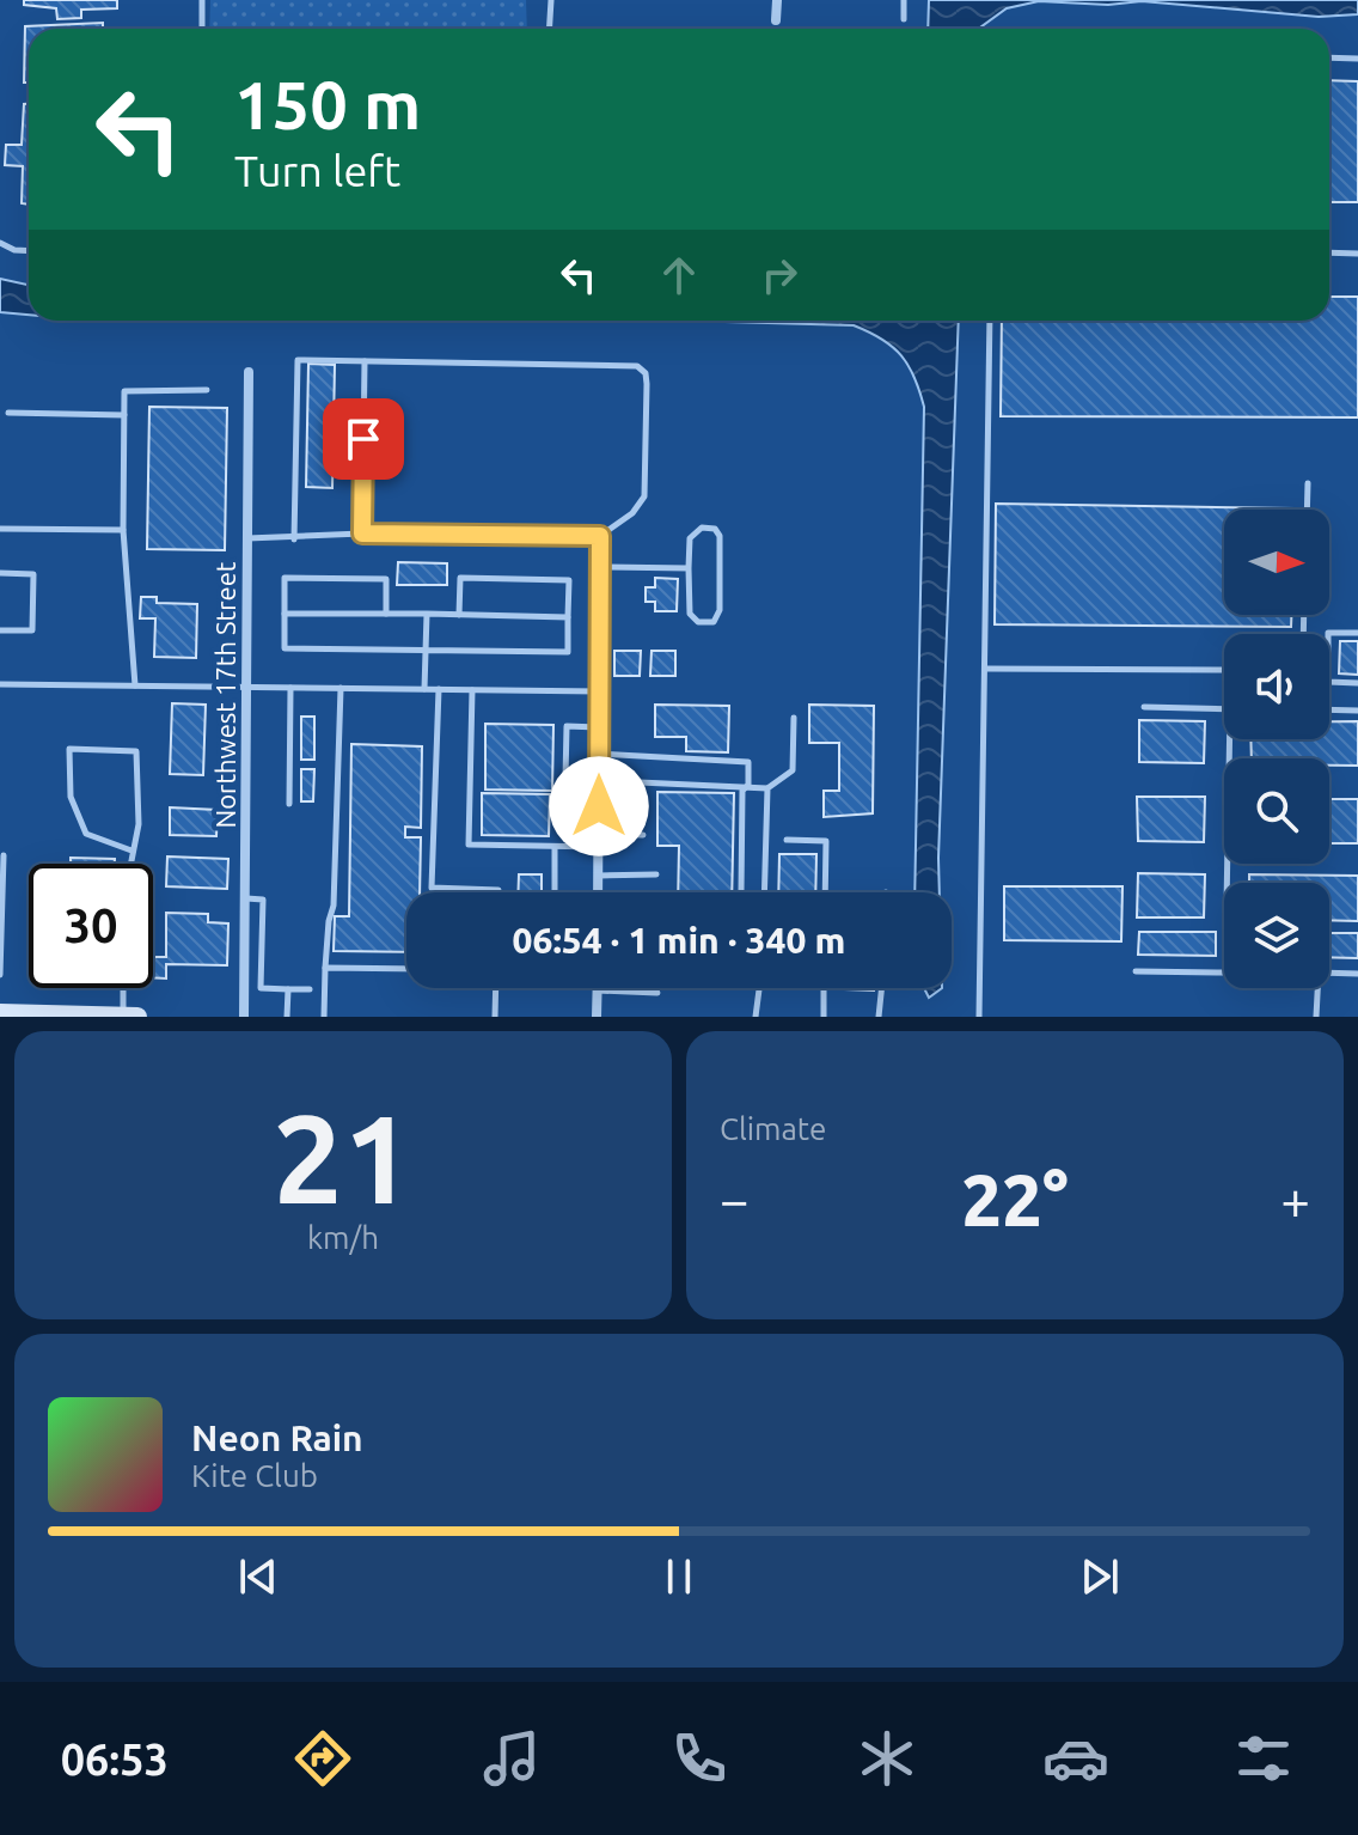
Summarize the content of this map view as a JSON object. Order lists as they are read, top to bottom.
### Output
{
  "streets": {
    "street": ["Northwest 17th Street"]
  },
  "north": "right",
  "page": {
    "turn": ["150 m", "Turn left"],
    "limit": "30",
    "trip": "06:54 · 1 min · 340 m",
    "tile": [
      ["21", "km/h"],
      "Climate"
    ],
    "heat": ["−", "22°", "+"],
    "song": ["Neon Rain", "Kite Club"],
    "tabs": "06:53"
  }
}
